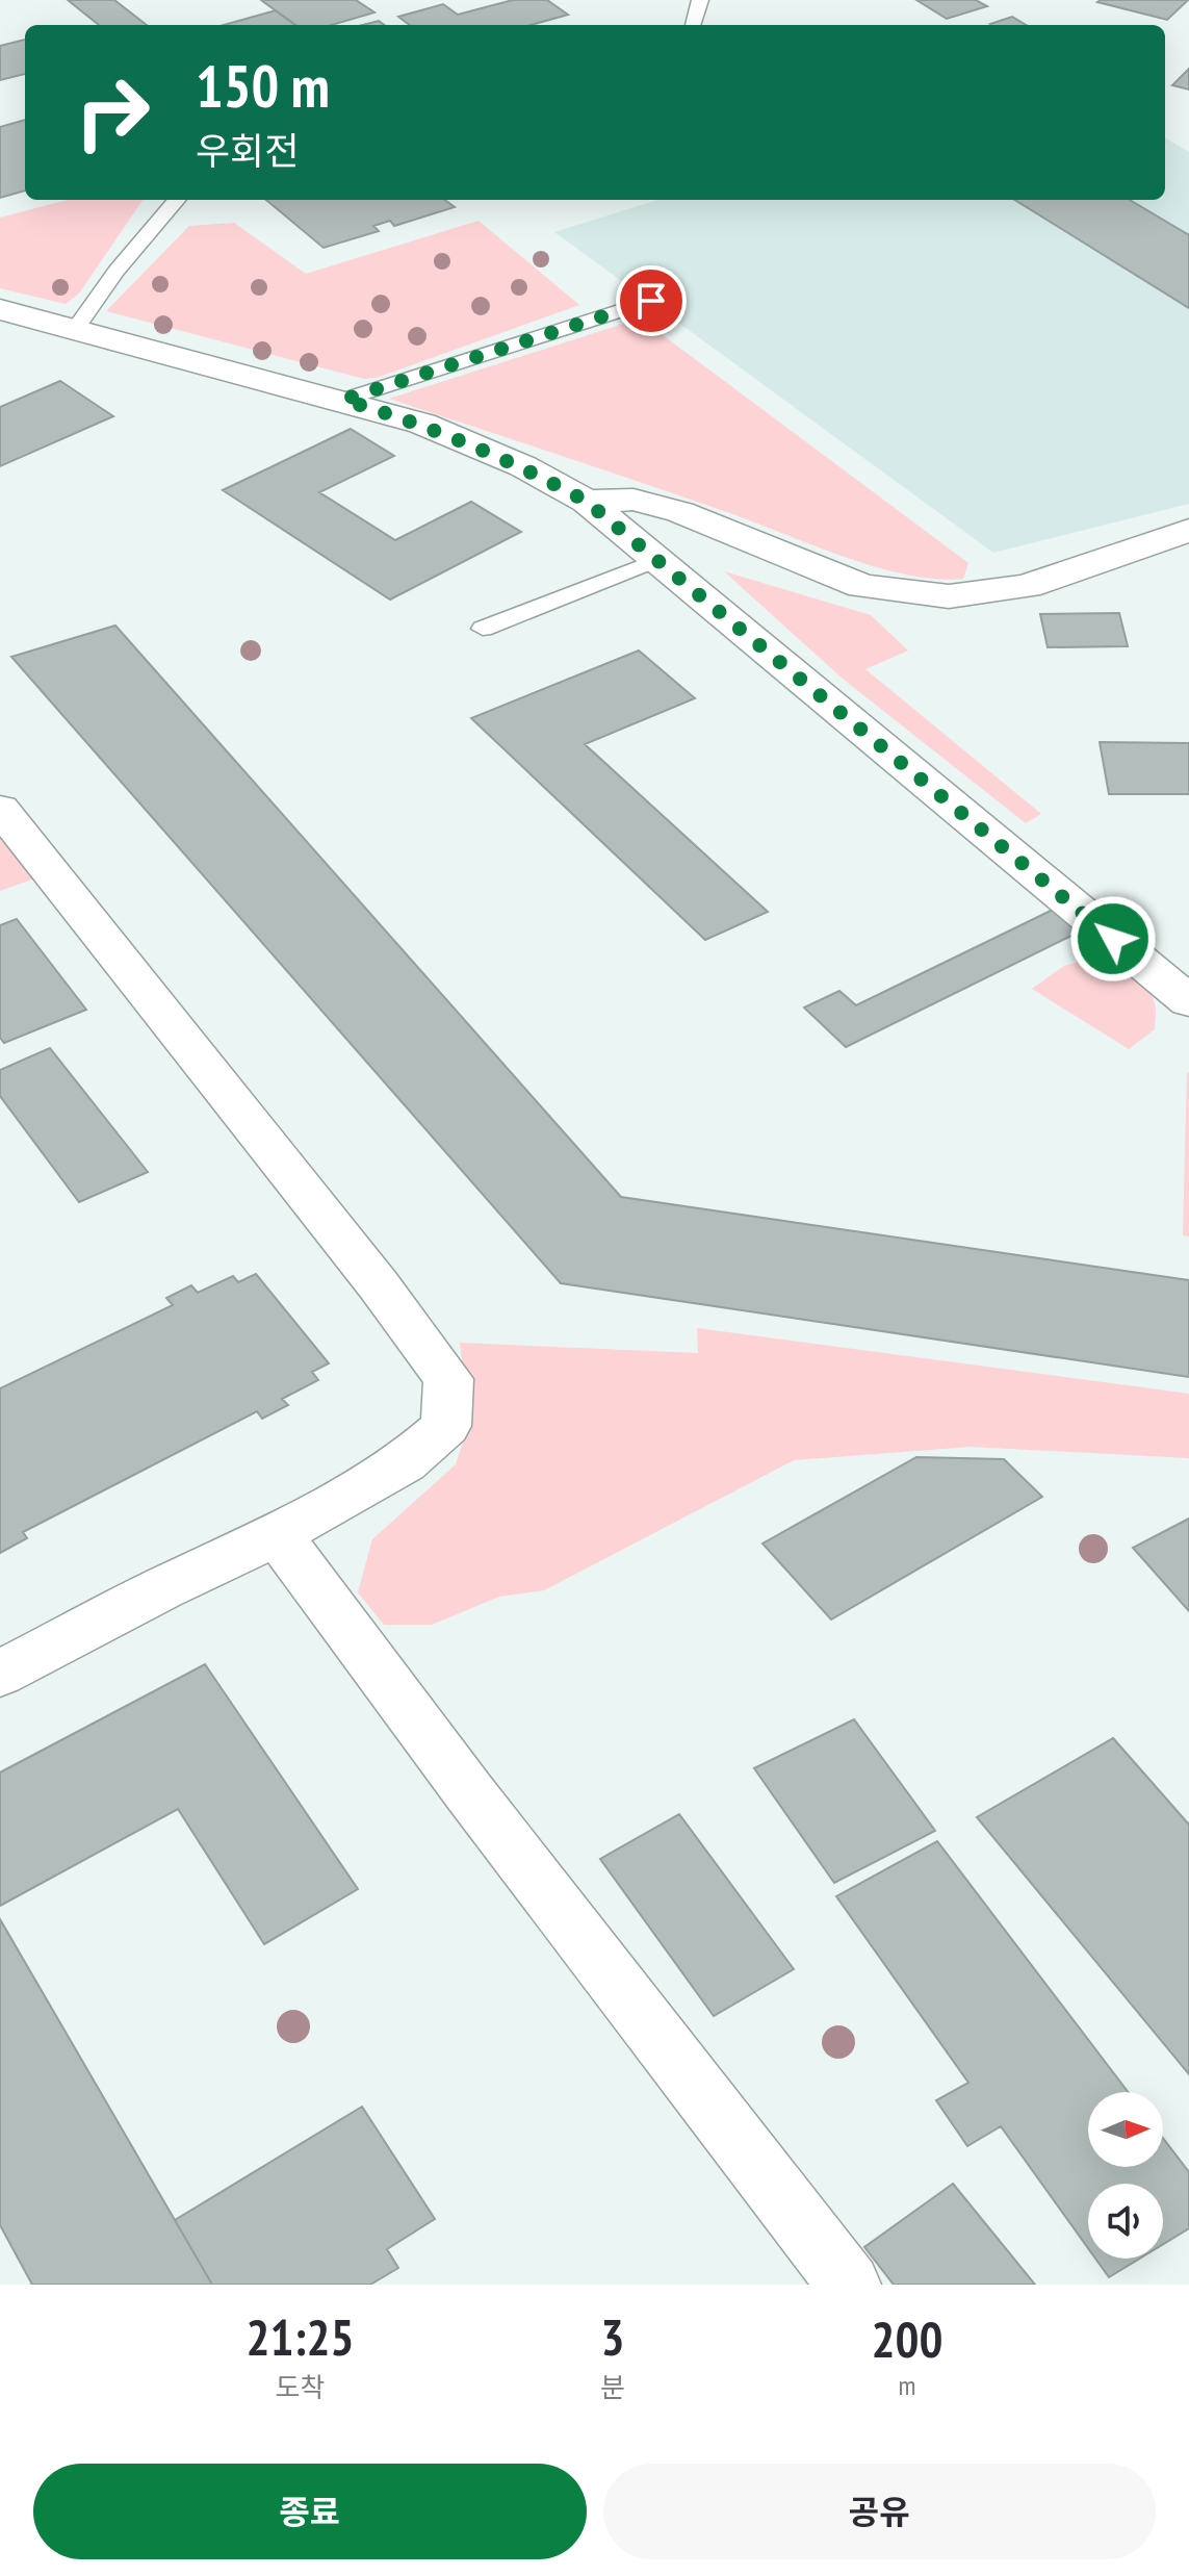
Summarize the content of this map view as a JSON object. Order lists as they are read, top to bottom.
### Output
{
  "north": "right",
  "page": {
    "turn": ["150 m", "우회전"],
    "eta": [
      "21:25",
      "도착",
      "3",
      "분",
      "200",
      "m"
    ],
    "buttons": ["종료", "공유"]
  }
}
